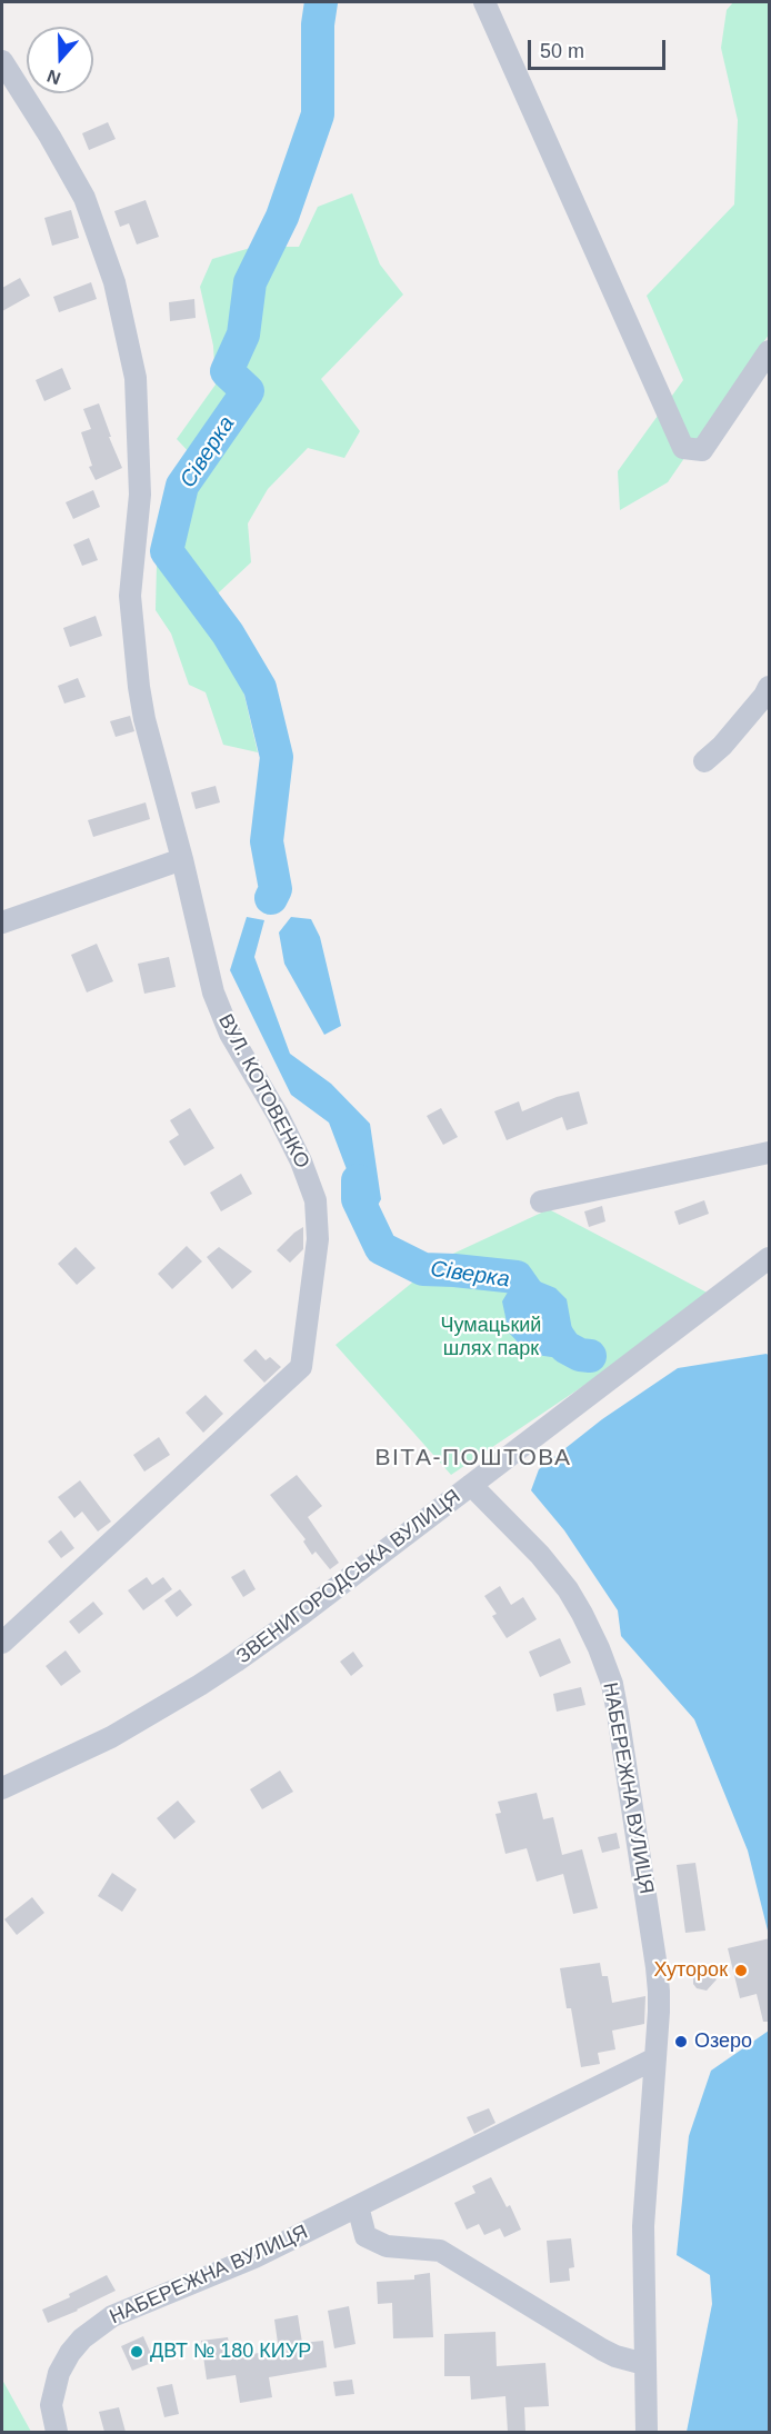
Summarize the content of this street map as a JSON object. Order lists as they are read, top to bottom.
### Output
{
  "streets": {
    "street": ["ВУЛ. КОТОВЕНКО", "ЗВЕНИГОРОДСЬКА ВУЛИЦЯ", "НАБЕРЕЖНА ВУЛИЦЯ"]
  },
  "crossings": [
    ["ЗВЕНИГОРОДСЬКА ВУЛИЦЯ", "НАБЕРЕЖНА ВУЛИЦЯ"]
  ],
  "districts": ["ВІТА-ПОШТОВА"],
  "water": ["Сіверка"],
  "parks": ["Чумацький шлях парк"],
  "places": ["Хуторок", "Озеро", "ДВТ № 180 КИУР"],
  "scale_bar": "50 m",
  "north": "bottom"
}
